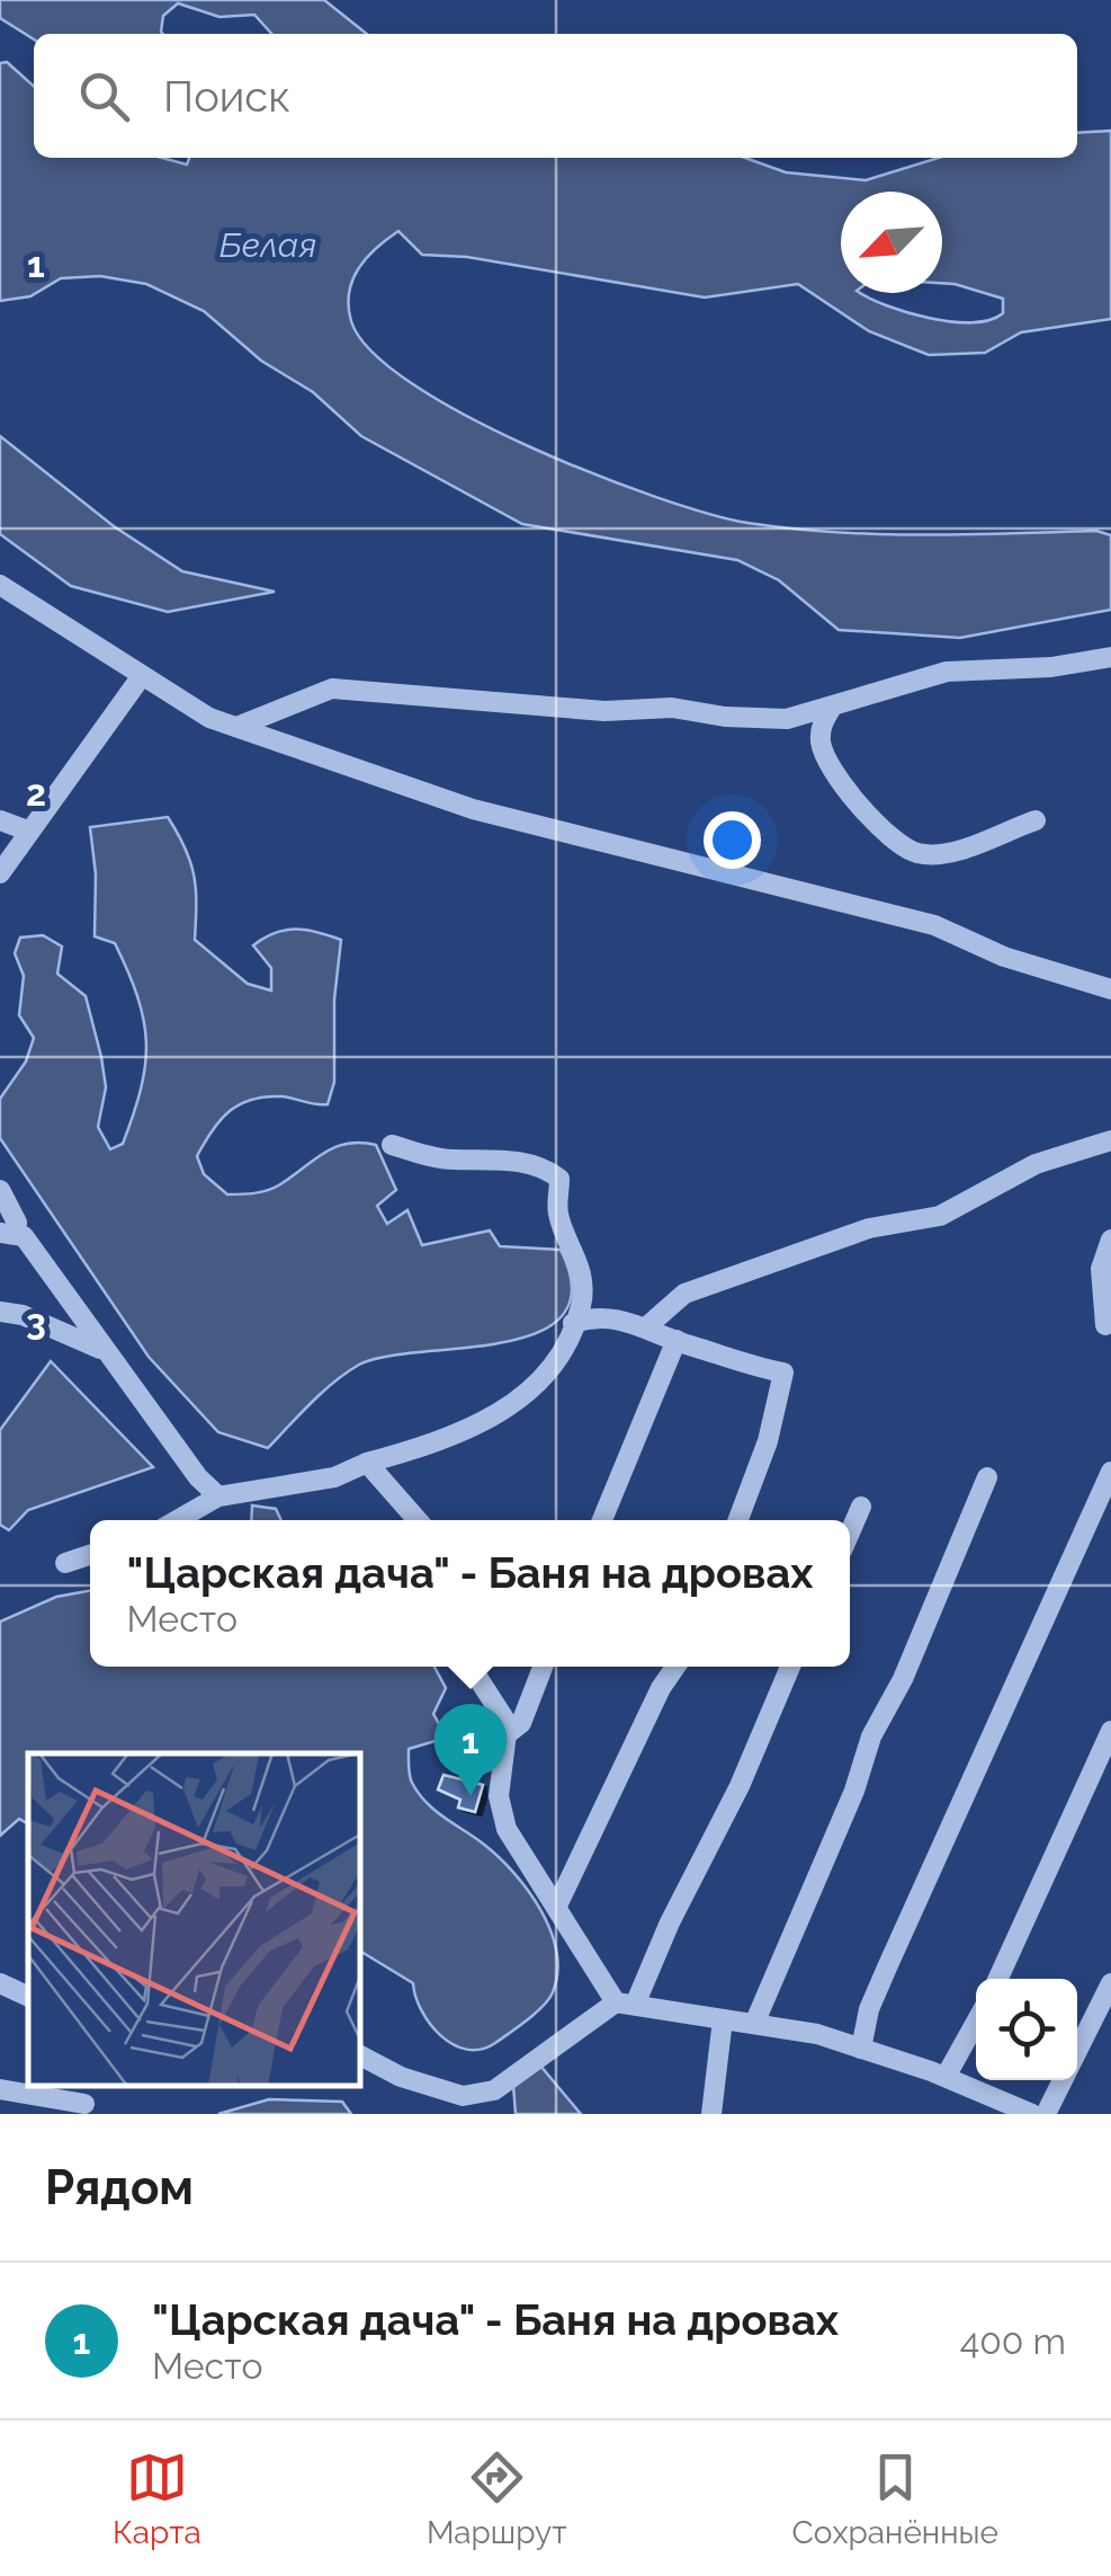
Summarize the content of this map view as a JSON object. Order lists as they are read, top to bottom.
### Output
{
  "water": ["Белая"],
  "north": "bottom left",
  "page": {
    "search": "Поиск",
    "popup": ["\"Царская дача\" - Баня на дровах", "Место"],
    "pins": "1",
    "heading": "Рядом",
    "list": [
      {
        "mark": "1",
        "name": "\"Царская дача\" - Баня на дровах",
        "note": "Место",
        "value": "400 m"
      }
    ],
    "nav": ["Карта", "Маршрут", "Сохранённые"]
  },
  "grid": {
    "rows": ["1", "2", "3"]
  }
}
